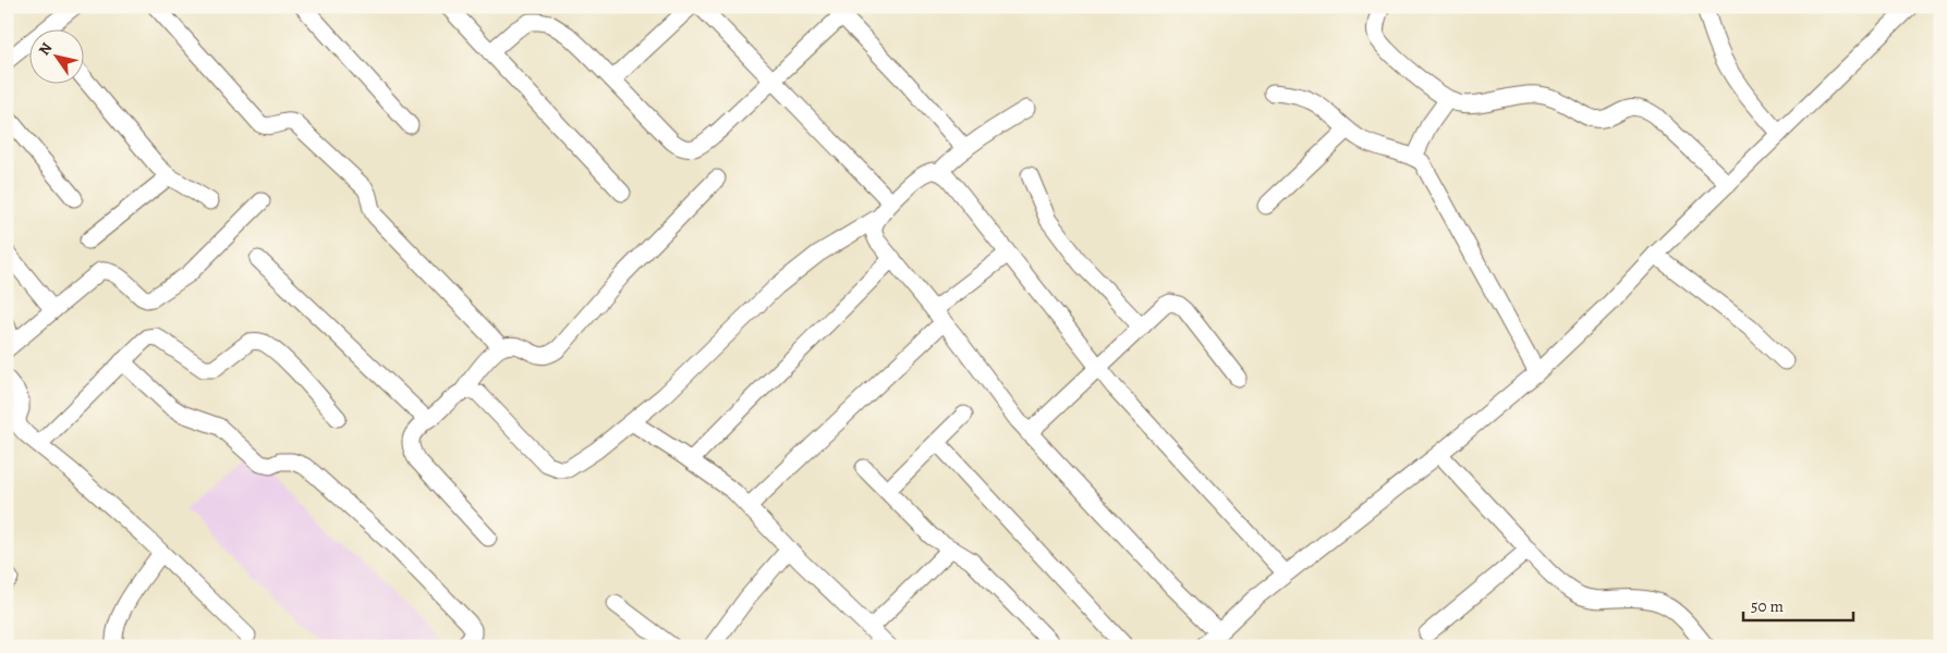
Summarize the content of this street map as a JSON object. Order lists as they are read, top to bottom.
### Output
{
  "scale_bar": "50 m",
  "north": "top left"
}
